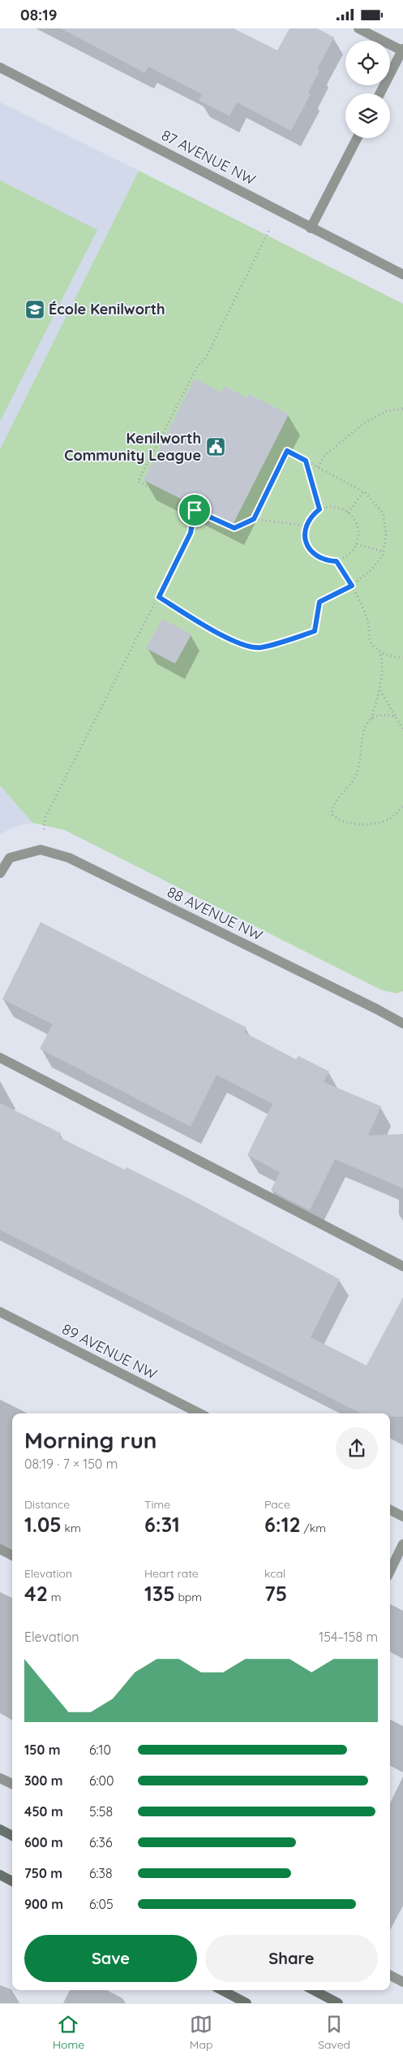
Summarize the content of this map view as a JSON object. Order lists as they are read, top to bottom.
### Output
{
  "streets": {
    "street": ["87 AVENUE NW", "88 AVENUE NW", "89 AVENUE NW"]
  },
  "places": {
    "school or university": ["École Kenilworth"],
    "public building": ["Kenilworth Community League"]
  },
  "page": {
    "status": "08:19",
    "heading": ["Morning run", "08:19 · 7 × 150 m"],
    "stats": [
      ["Distance", "1.05 km"],
      ["Time", "6:31"],
      ["Pace", "6:12 /km"],
      ["Elevation", "42 m"],
      ["Heart rate", "135 bpm"],
      ["kcal", "75"]
    ],
    "chart": ["Elevation", "154–158 m"],
    "list": [
      {
        "name": "150 m",
        "note": "6:10"
      },
      {
        "name": "300 m",
        "note": "6:00"
      },
      {
        "name": "450 m",
        "note": "5:58"
      },
      {
        "name": "600 m",
        "note": "6:36"
      },
      {
        "name": "750 m",
        "note": "6:38"
      },
      {
        "name": "900 m",
        "note": "6:05"
      }
    ],
    "buttons": ["Save", "Share"],
    "tabs": ["Home", "Map", "Saved"]
  }
}
